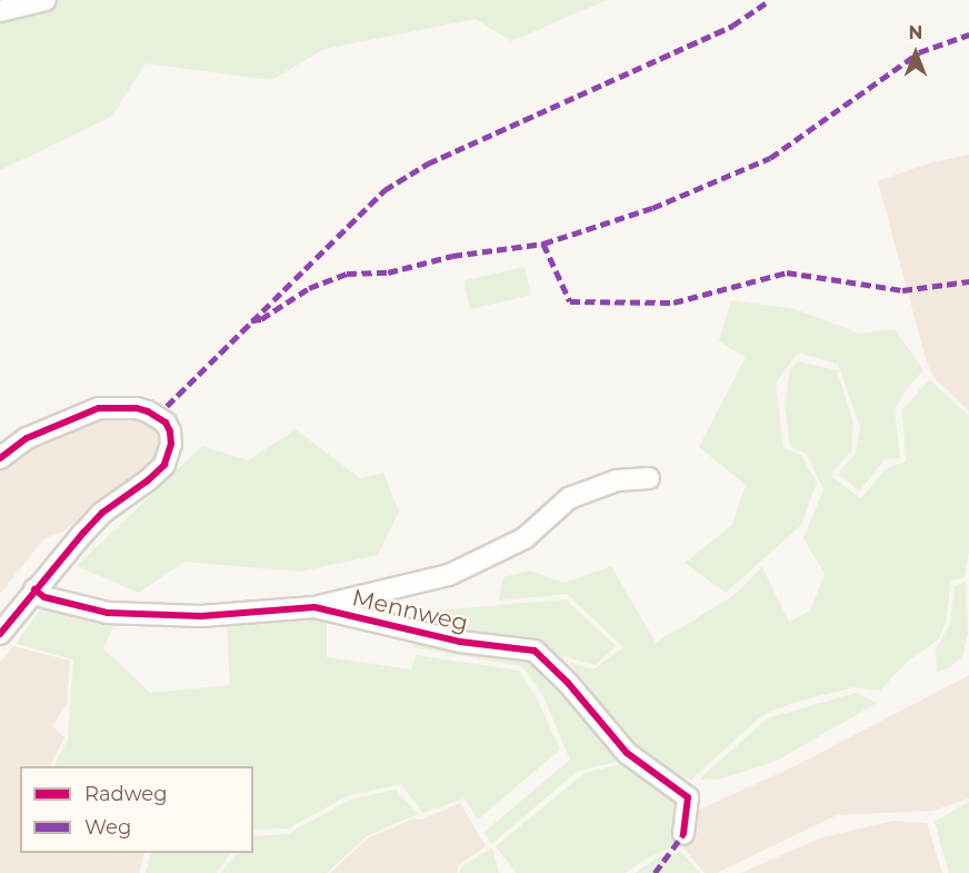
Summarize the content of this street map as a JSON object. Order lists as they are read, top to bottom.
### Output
{
  "streets": {
    "street": ["Mennweg"]
  },
  "legend": ["Radweg", "Weg"],
  "north": "top"
}
